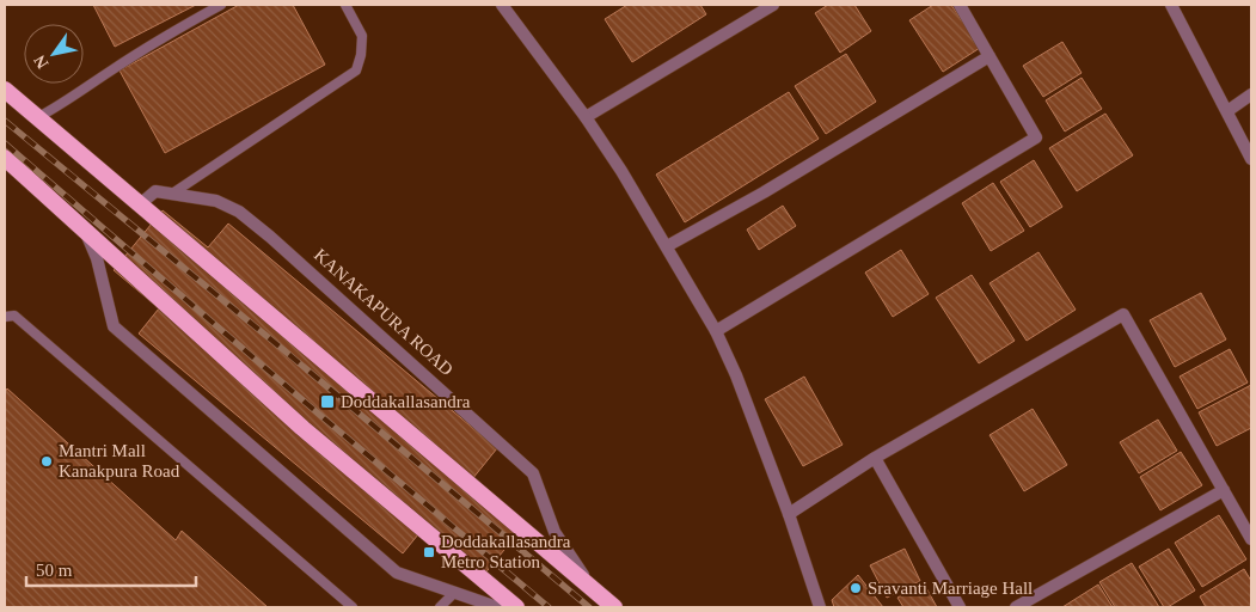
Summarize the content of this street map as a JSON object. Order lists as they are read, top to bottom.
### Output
{
  "streets": {
    "highway": ["KANAKAPURA ROAD"]
  },
  "places": {
    "transit": ["Doddakallasandra", "Doddakallasandra Metro Station"],
    "other": ["Mantri Mall Kanakpura Road", "Sravanti Marriage Hall"]
  },
  "scale_bar": "50 m",
  "north": "bottom left"
}
